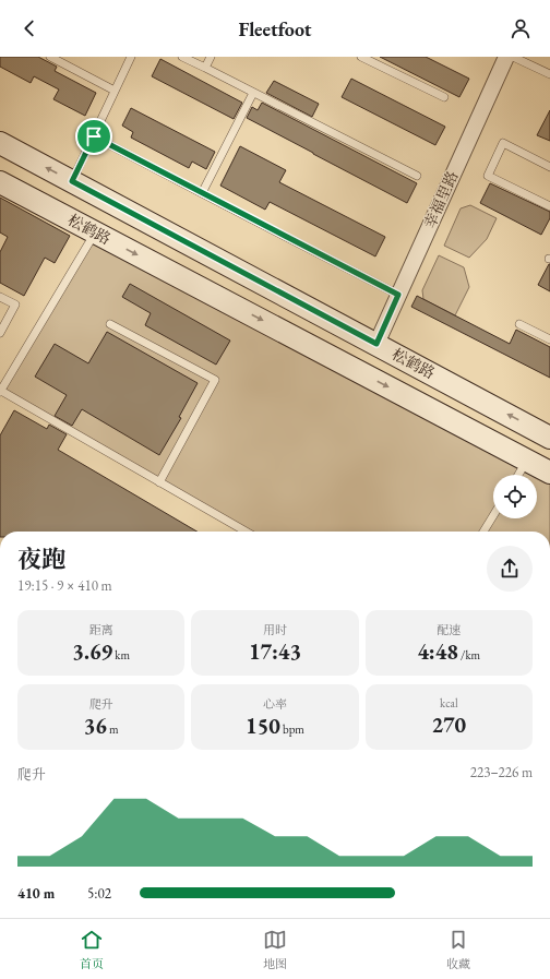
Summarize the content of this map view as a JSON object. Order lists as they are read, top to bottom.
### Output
{
  "streets": {
    "main road": ["松鹤路"],
    "street": ["幸福里路"]
  },
  "crossings": [
    ["幸福里路", "松鹤路"]
  ],
  "page": {
    "header": "Fleetfoot",
    "heading": ["夜跑", "19:15 · 9 × 410 m"],
    "stats": [
      ["距离", "3.69 km"],
      ["用时", "17:43"],
      ["配速", "4:48 /km"],
      ["爬升", "36 m"],
      ["心率", "150 bpm"],
      ["kcal", "270"]
    ],
    "chart": ["爬升", "223–226 m"],
    "list": [
      {
        "name": "410 m",
        "note": "5:02"
      }
    ],
    "tabs": ["首页", "地图", "收藏"]
  }
}
